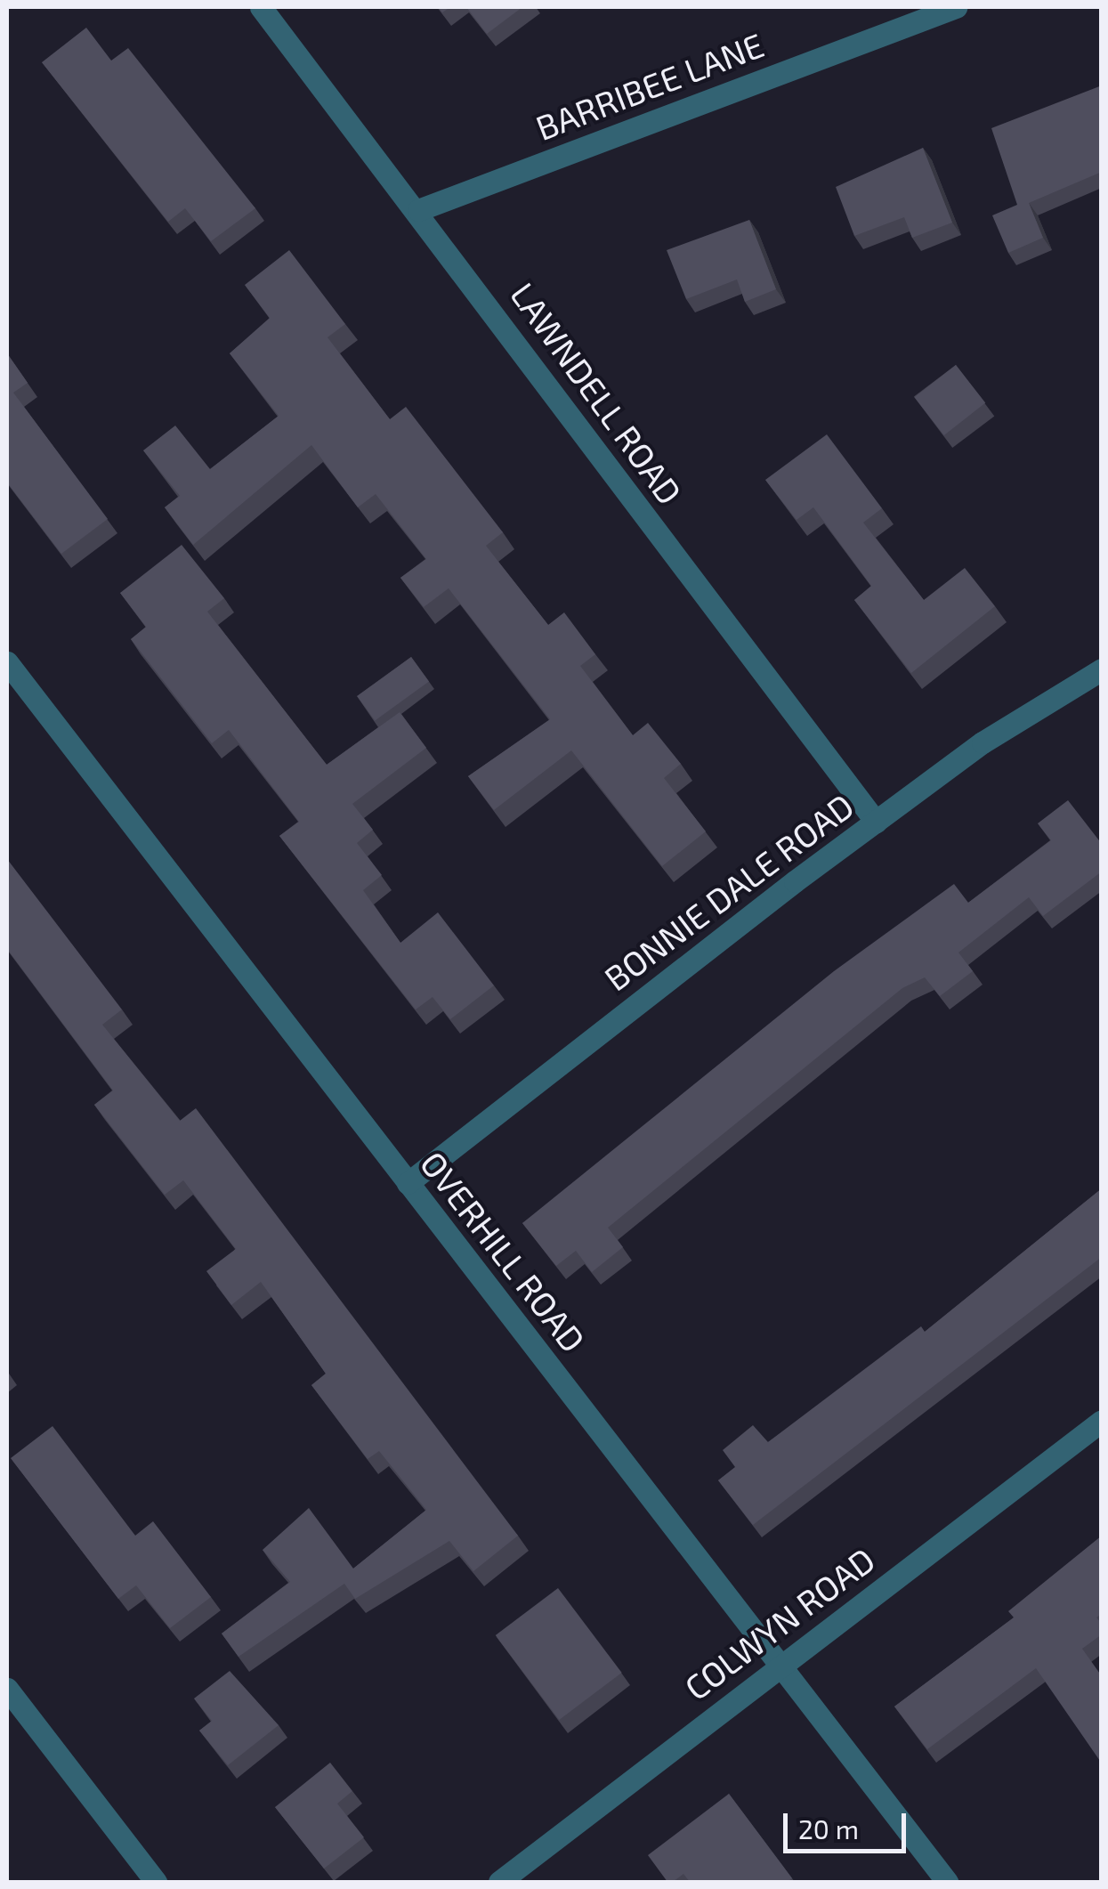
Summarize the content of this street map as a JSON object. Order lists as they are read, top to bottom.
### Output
{
  "streets": {
    "street": [
      "BARRIBEE LANE",
      "LAWNDELL ROAD",
      "BONNIE DALE ROAD",
      "OVERHILL ROAD",
      "COLWYN ROAD"
    ]
  },
  "crossings": [
    ["BARRIBEE LANE", "LAWNDELL ROAD"],
    ["LAWNDELL ROAD", "BONNIE DALE ROAD"],
    ["BONNIE DALE ROAD", "OVERHILL ROAD"],
    ["OVERHILL ROAD", "COLWYN ROAD"]
  ],
  "scale_bar": "20 m"
}
